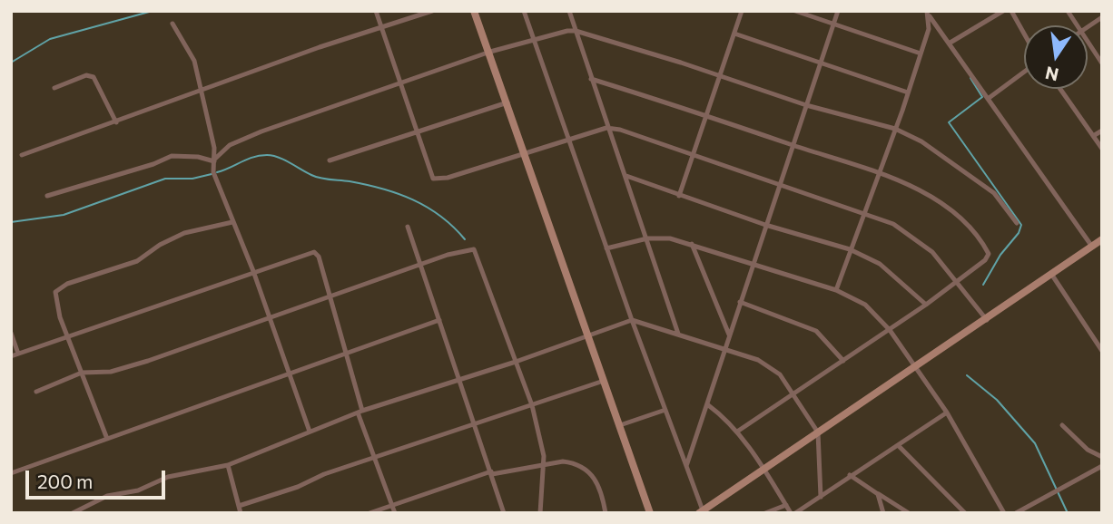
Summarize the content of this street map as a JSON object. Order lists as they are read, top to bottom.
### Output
{
  "scale_bar": "200 m",
  "north": "bottom"
}
